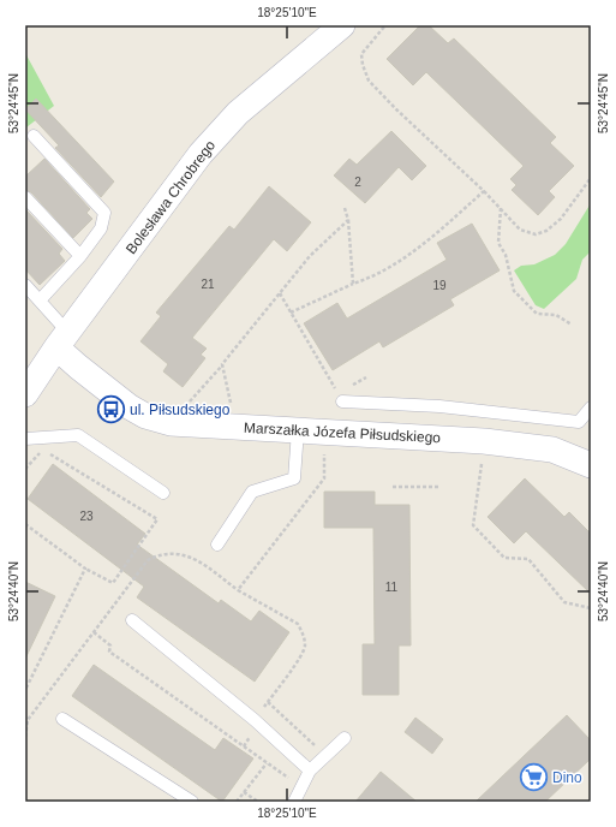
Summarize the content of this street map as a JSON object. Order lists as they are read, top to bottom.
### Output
{
  "streets": {
    "street": ["Bolesława Chrobrego", "Marszałka Józefa Piłsudskiego"]
  },
  "crossings": [
    ["Bolesława Chrobrego", "Marszałka Józefa Piłsudskiego"]
  ],
  "places": {
    "bus stop": ["ul. Piłsudskiego"],
    "supermarket": ["Dino"]
  },
  "house_numbers": [
    "2",
    "21",
    "19",
    "23",
    "11"
  ],
  "coordinates": ["18°25'10\"E", "53°24'45\"N", "53°24'40\"N"]
}
